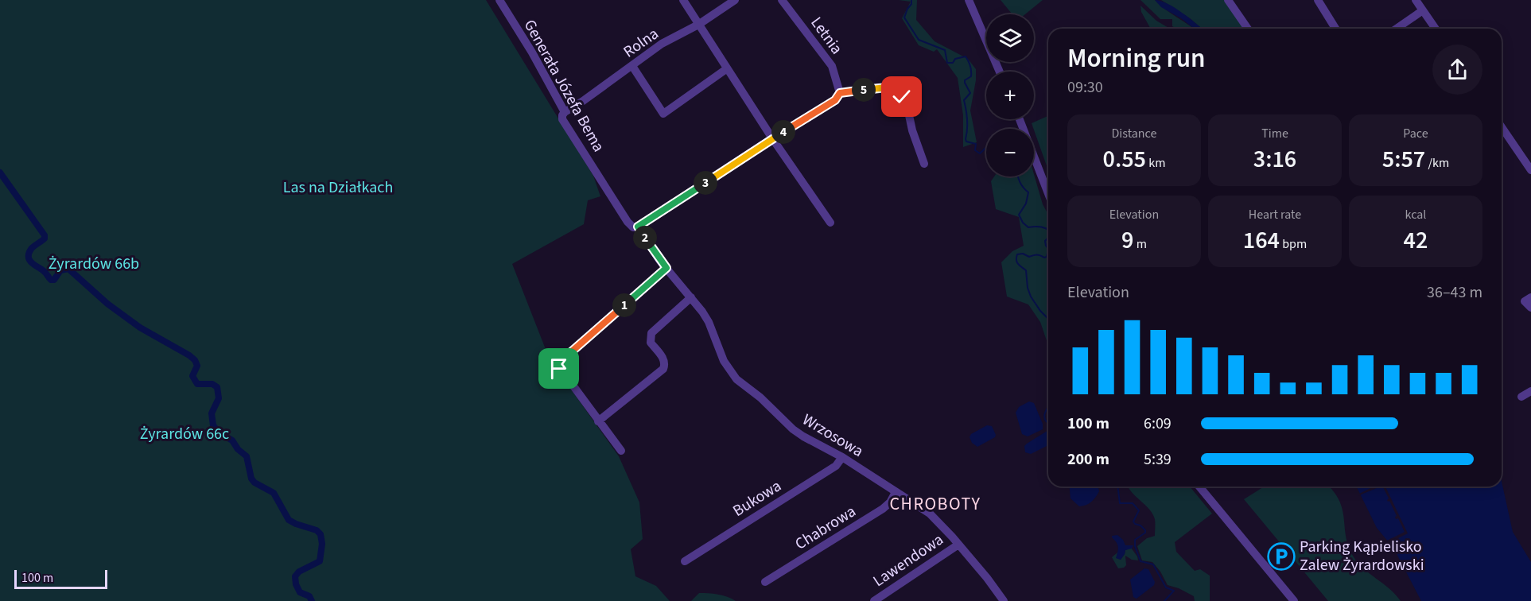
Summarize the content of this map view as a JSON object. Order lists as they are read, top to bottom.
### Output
{
  "streets": {
    "street": [
      "Letnia",
      "Rolna",
      "Generała Józefa Bema",
      "Wrzosowa",
      "Bukowa",
      "Chabrowa",
      "Lawendowa"
    ]
  },
  "crossings": [
    ["Rolna", "Generała Józefa Bema"],
    ["Generała Józefa Bema", "Wrzosowa"],
    ["Wrzosowa", "Bukowa"],
    ["Wrzosowa", "Chabrowa"],
    ["Wrzosowa", "Lawendowa"]
  ],
  "districts": ["CHROBOTY"],
  "parks": ["Las na Działkach", "Żyrardów 66b", "Żyrardów 66c"],
  "places": {
    "parking": ["Parking Kąpielisko Zalew Żyrardowski"]
  },
  "scale_bar": "100 m",
  "page": {
    "map_buttons": ["+", "−"],
    "heading": ["Morning run", "09:30"],
    "pins": [
      "5",
      "4",
      "3",
      "2",
      "1"
    ],
    "stats": [
      ["Distance", "0.55 km"],
      ["Time", "3:16"],
      ["Pace", "5:57 /km"],
      ["Elevation", "9 m"],
      ["Heart rate", "164 bpm"],
      ["kcal", "42"]
    ],
    "chart": ["Elevation", "36–43 m"],
    "list": [
      {
        "name": "100 m",
        "note": "6:09"
      },
      {
        "name": "200 m",
        "note": "5:39"
      }
    ],
    "scale": "100 m"
  }
}
